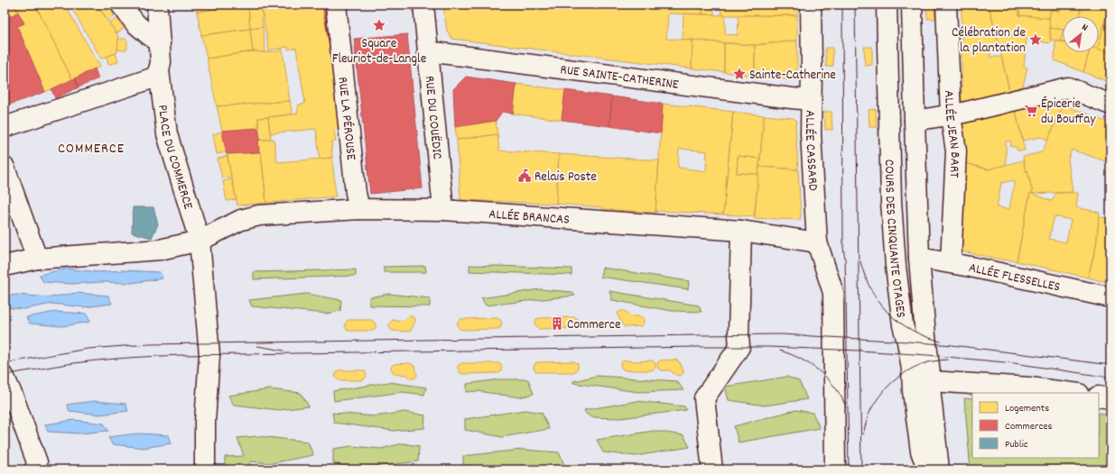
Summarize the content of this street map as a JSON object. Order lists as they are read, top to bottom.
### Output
{
  "streets": {
    "street": [
      "RUE SAINTE-CATHERINE",
      "RUE LA PÉROUSE",
      "RUE DU COUËDIC",
      "ALLÉE JEAN BART",
      "ALLÉE CASSARD",
      "PLACE DU COMMERCE",
      "ALLÉE BRANCAS",
      "COURS DES CINQUANTE OTAGES",
      "ALLÉE FLESSELLES"
    ]
  },
  "crossings": [
    ["RUE SAINTE-CATHERINE", "RUE DU COUËDIC"],
    ["RUE SAINTE-CATHERINE", "ALLÉE CASSARD"],
    ["RUE LA PÉROUSE", "ALLÉE BRANCAS"],
    ["RUE DU COUËDIC", "ALLÉE BRANCAS"],
    ["ALLÉE JEAN BART", "ALLÉE FLESSELLES"],
    ["ALLÉE CASSARD", "ALLÉE BRANCAS"],
    ["PLACE DU COMMERCE", "ALLÉE BRANCAS"],
    ["COURS DES CINQUANTE OTAGES", "ALLÉE FLESSELLES"]
  ],
  "districts": ["COMMERCE"],
  "places": {
    "place": ["Square Fleuriot-de-Langle", "Célébration de la plantation", "Sainte-Catherine"],
    "supermarket": ["Épicerie du Bouffay"],
    "public building": ["Relais Poste"],
    "building": ["Commerce"]
  },
  "legend": ["Logements", "Commerces", "Public"],
  "north": "top right"
}
